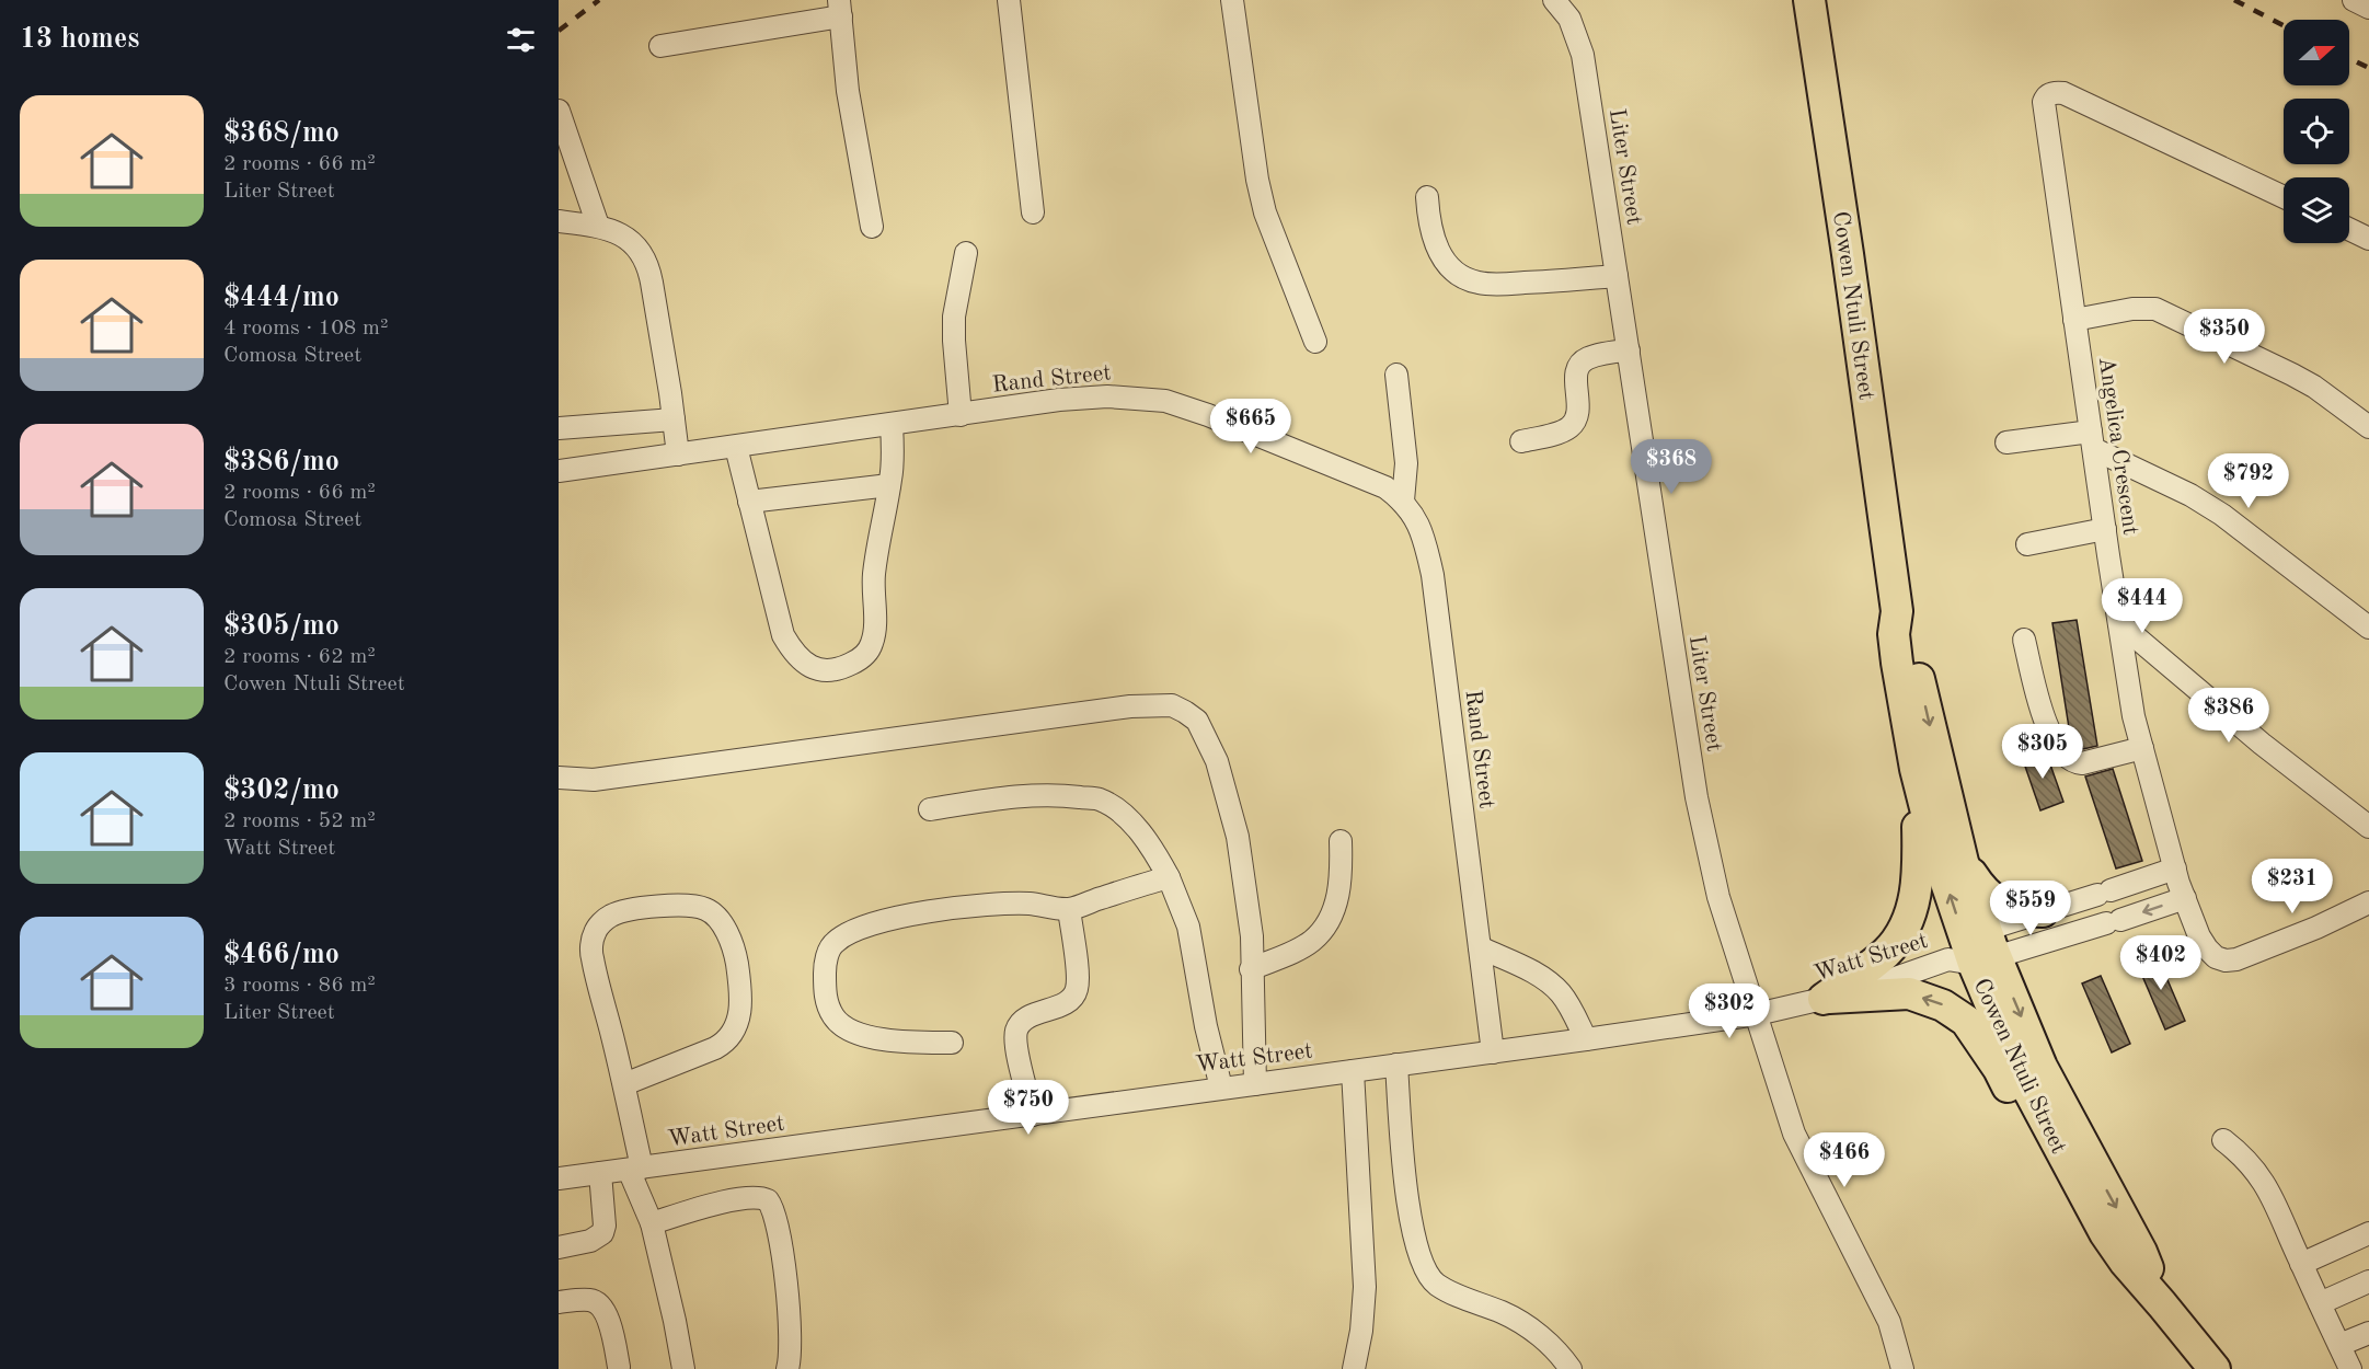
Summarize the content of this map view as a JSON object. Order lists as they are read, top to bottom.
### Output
{
  "streets": {
    "highway": ["Cowen Ntuli Street"],
    "street": [
      "Liter Street",
      "Rand Street",
      "Angelica Crescent",
      "Watt Street"
    ]
  },
  "crossings": [
    ["Liter Street", "Watt Street"],
    ["Cowen Ntuli Street", "Watt Street"],
    ["Rand Street", "Watt Street"],
    ["Angelica Crescent", "Watt Street"]
  ],
  "north": "right",
  "page": {
    "heading": "13 homes",
    "list": [
      {
        "name": "$368/mo",
        "note": "2 rooms · 66 m² · Liter Street"
      },
      {
        "name": "$444/mo",
        "note": "4 rooms · 108 m² · Comosa Street"
      },
      {
        "name": "$386/mo",
        "note": "2 rooms · 66 m² · Comosa Street"
      },
      {
        "name": "$305/mo",
        "note": "2 rooms · 62 m² · Cowen Ntuli Street"
      },
      {
        "name": "$302/mo",
        "note": "2 rooms · 52 m² · Watt Street"
      },
      {
        "name": "$466/mo",
        "note": "3 rooms · 86 m² · Liter Street"
      }
    ],
    "price": [
      "$350",
      "$665",
      "$368",
      "$792",
      "$444",
      "$386",
      "$305",
      "$231",
      "$559",
      "$402",
      "$302",
      "$750",
      "$466"
    ]
  }
}
